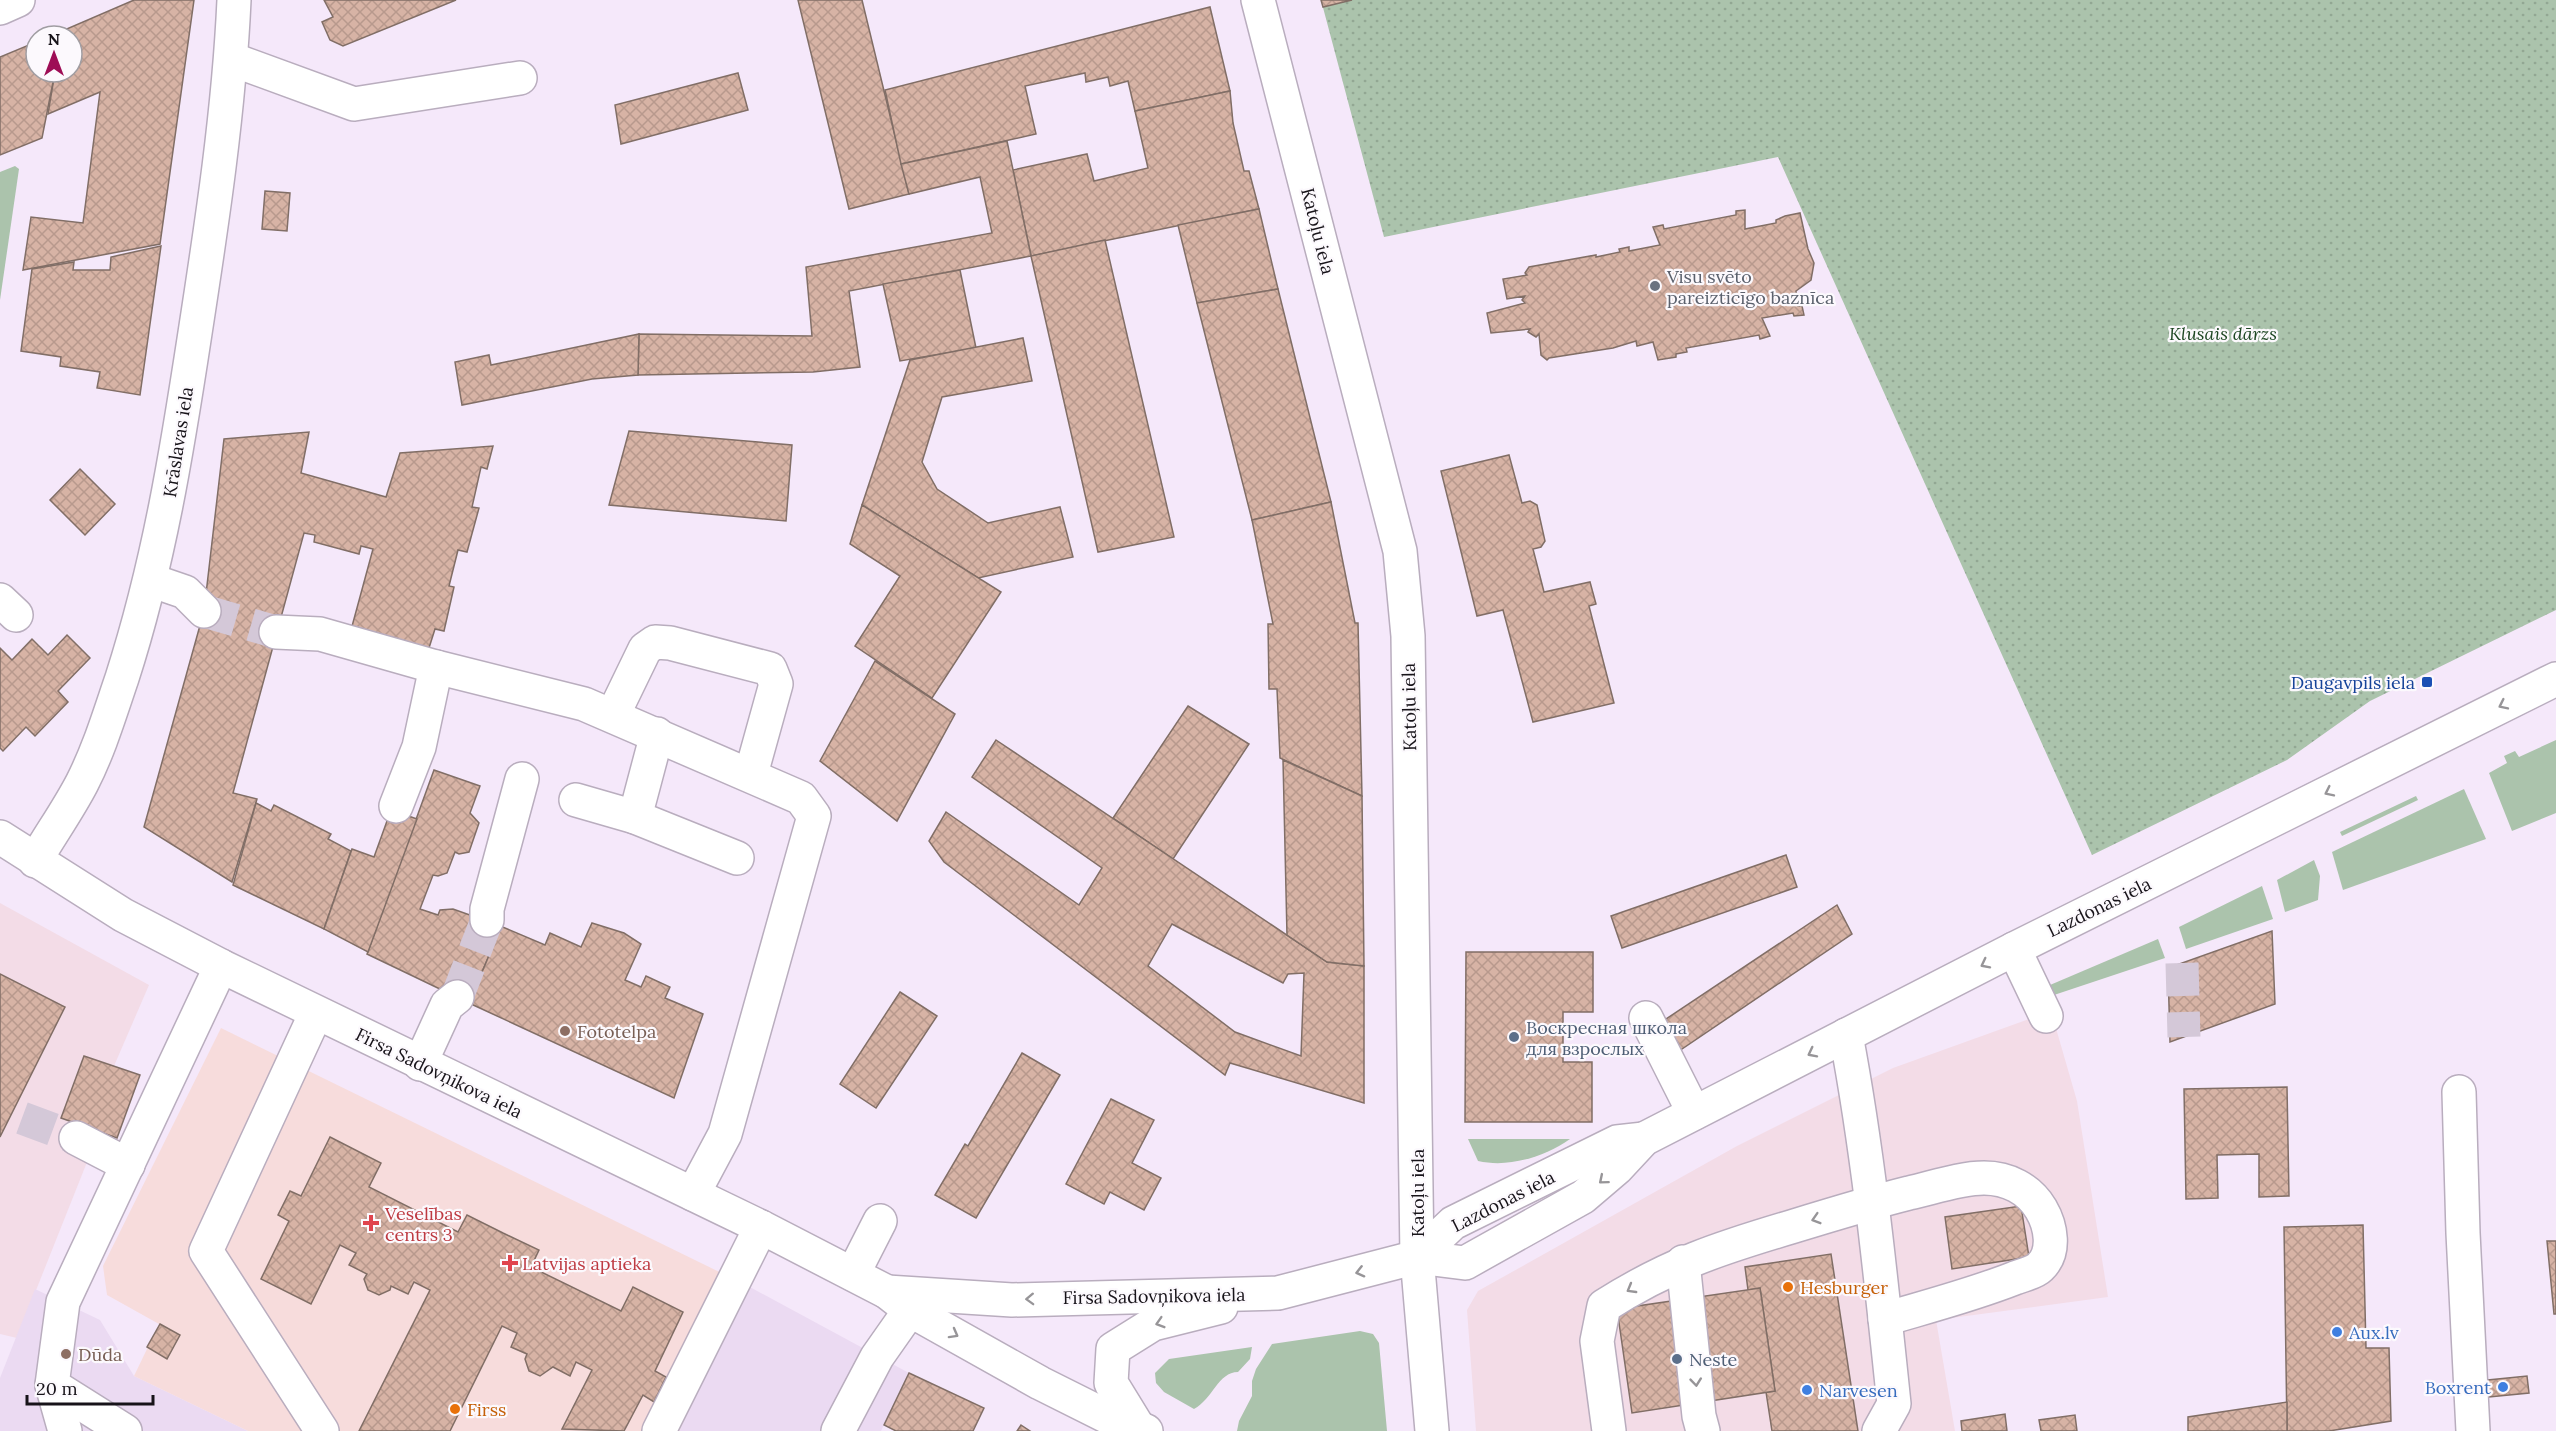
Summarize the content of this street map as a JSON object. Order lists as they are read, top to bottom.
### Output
{
  "streets": {
    "street": [
      "Katoļu iela",
      "Krāslavas iela",
      "Lazdonas iela",
      "Firsa Sadovņikova iela"
    ]
  },
  "crossings": [
    ["Katoļu iela", "Lazdonas iela"],
    ["Katoļu iela", "Firsa Sadovņikova iela"],
    ["Krāslavas iela", "Firsa Sadovņikova iela"],
    ["Lazdonas iela", "Firsa Sadovņikova iela"]
  ],
  "one_way": ["Lazdonas iela"],
  "parks": ["Klusais dārzs"],
  "places": {
    "other": [
      "Visu svēto pareizticīgo baznīca",
      "Fototelpa",
      "Воскресная школа для взрослых",
      "Hesburger",
      "Aux.lv",
      "Dūda",
      "Neste",
      "Boxrent",
      "Narvesen",
      "Firss"
    ],
    "transit": ["Daugavpils iela"],
    "health": ["Veselības centrs 3", "Latvijas aptieka"]
  },
  "scale_bar": "20 m",
  "north": "top"
}
